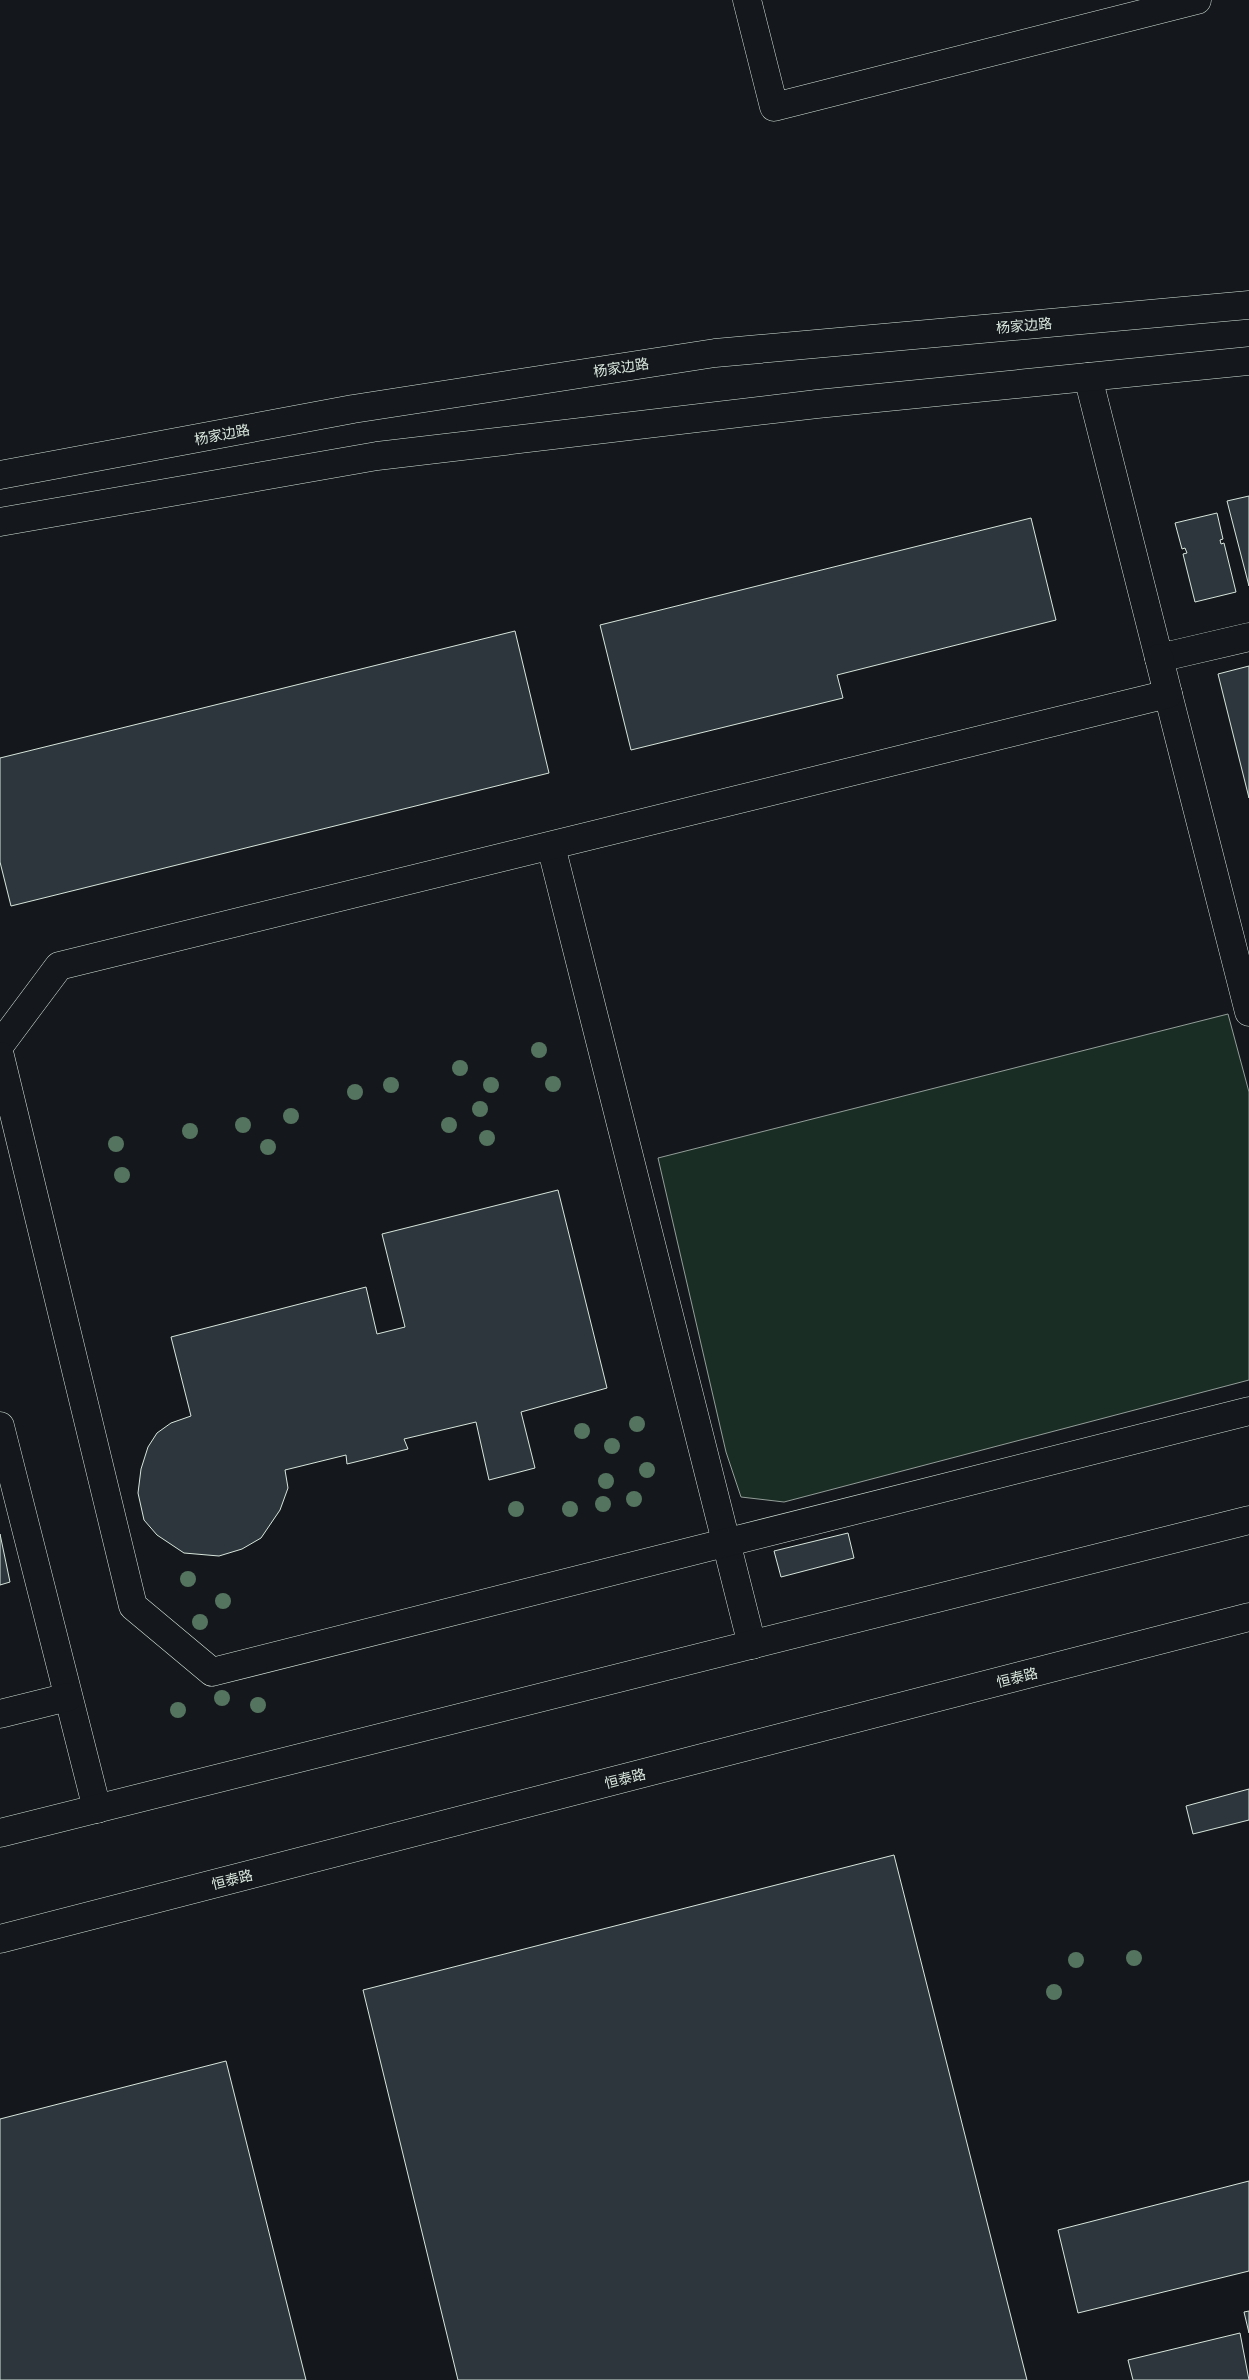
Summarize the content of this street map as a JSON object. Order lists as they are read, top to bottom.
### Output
{
  "streets": {
    "street": ["杨家边路", "恒泰路"]
  }
}
